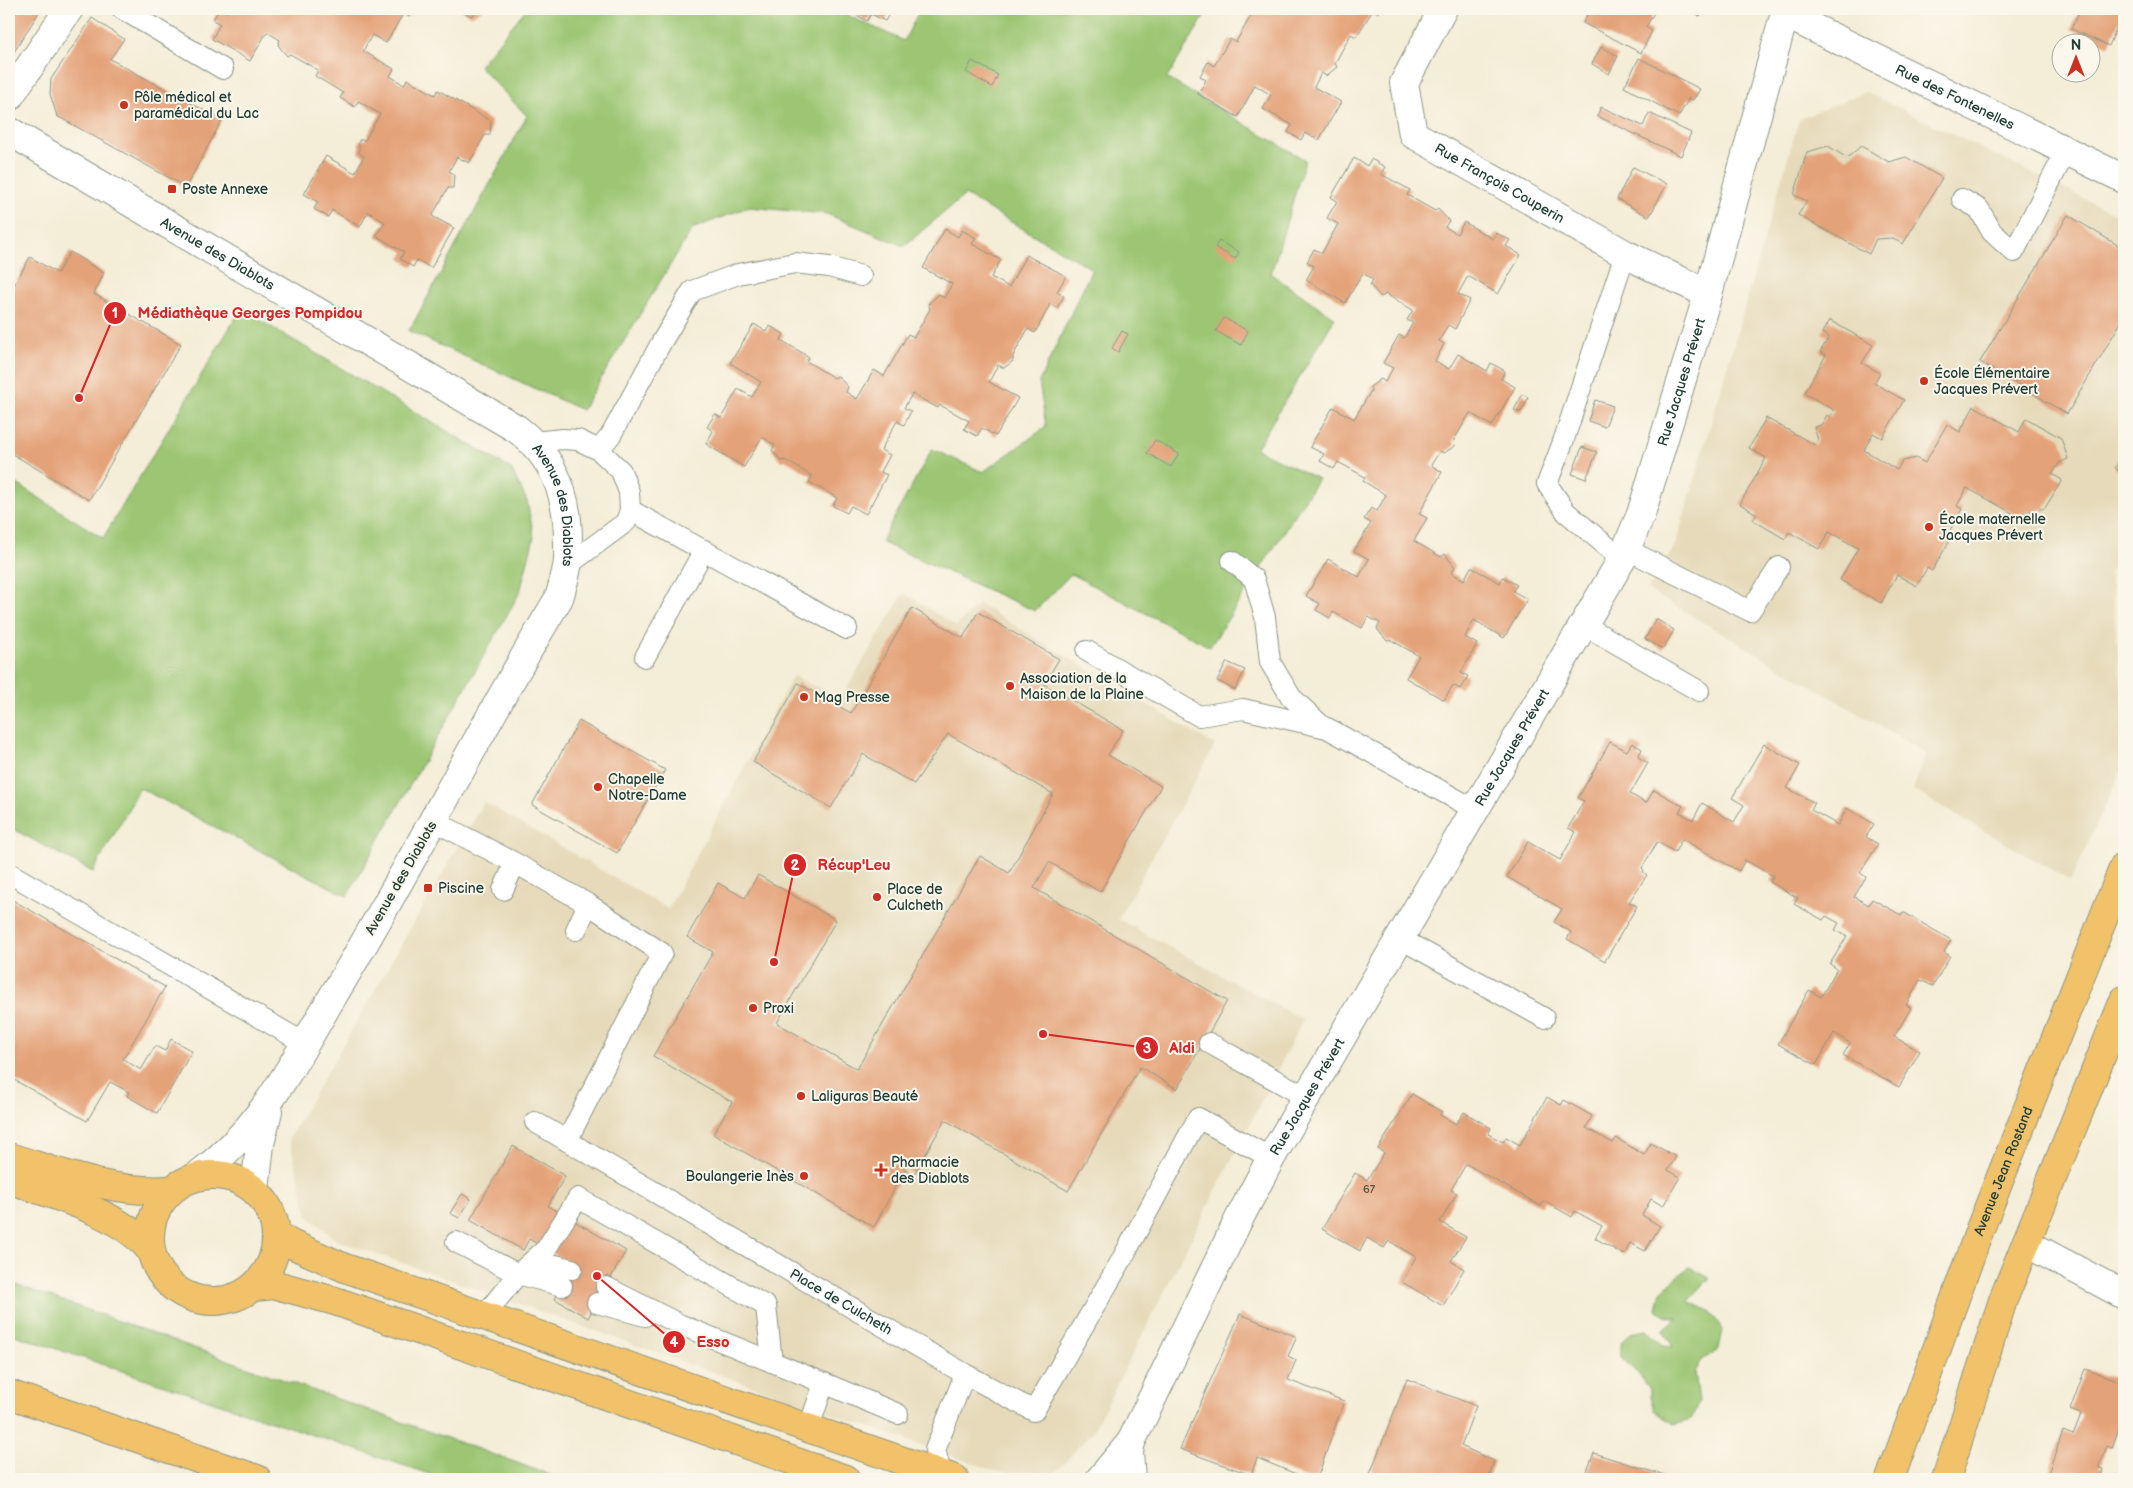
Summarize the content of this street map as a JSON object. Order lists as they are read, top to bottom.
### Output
{
  "streets": {
    "main road": ["Avenue Jean Rostand"],
    "street": [
      "Rue des Fontenelles",
      "Rue François Couperin",
      "Avenue des Diablots",
      "Rue Jacques Prévert"
    ],
    "lane": ["Place de Culcheth"]
  },
  "crossings": [
    ["Rue des Fontenelles", "Rue Jacques Prévert"],
    ["Rue François Couperin", "Rue Jacques Prévert"],
    ["Rue Jacques Prévert", "Place de Culcheth"]
  ],
  "places": {
    "other": [
      "Pôle médical et paramédical du Lac",
      "École Élémentaire Jacques Prévert",
      "Médiathèque Georges Pompidou",
      "École maternelle Jacques Prévert",
      "Association de la Maison de la Plaine",
      "Mag Presse",
      "Chapelle Notre-Dame",
      "Place de Culcheth",
      "Récup'Leu",
      "Proxi",
      "Aldi",
      "Laliguras Beauté",
      "Boulangerie Inès",
      "Esso"
    ],
    "transit": ["Poste Annexe", "Piscine"],
    "health": ["Pharmacie des Diablots"]
  },
  "house_numbers": ["67"],
  "north": "top"
}
